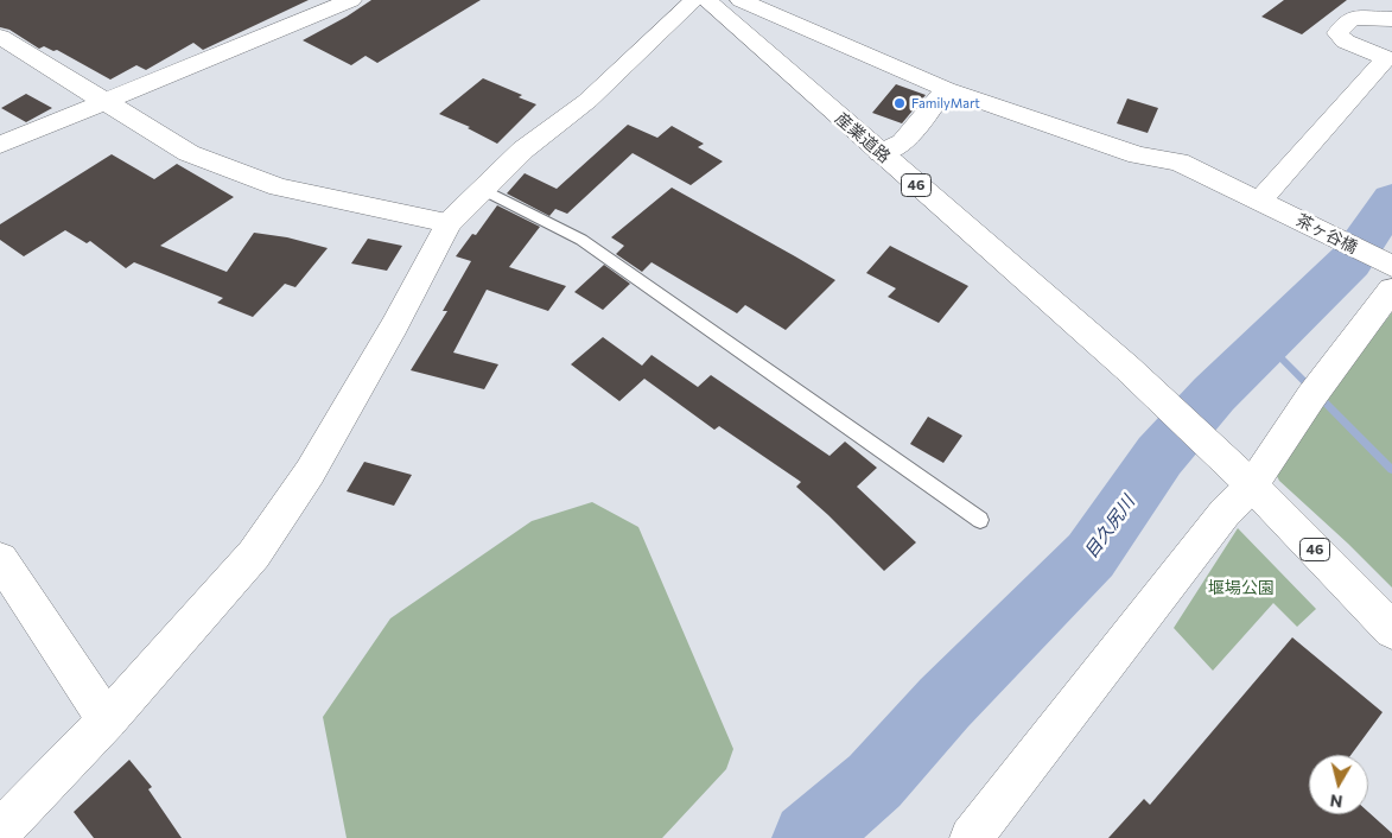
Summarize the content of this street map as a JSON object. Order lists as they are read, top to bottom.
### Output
{
  "streets": {
    "street": ["産業道路", "46", "茶ヶ谷橋"]
  },
  "crossings": [
    ["産業道路", "46"]
  ],
  "water": ["目久尻川"],
  "parks": ["堰場公園"],
  "places": ["FamilyMart"],
  "north": "bottom"
}
